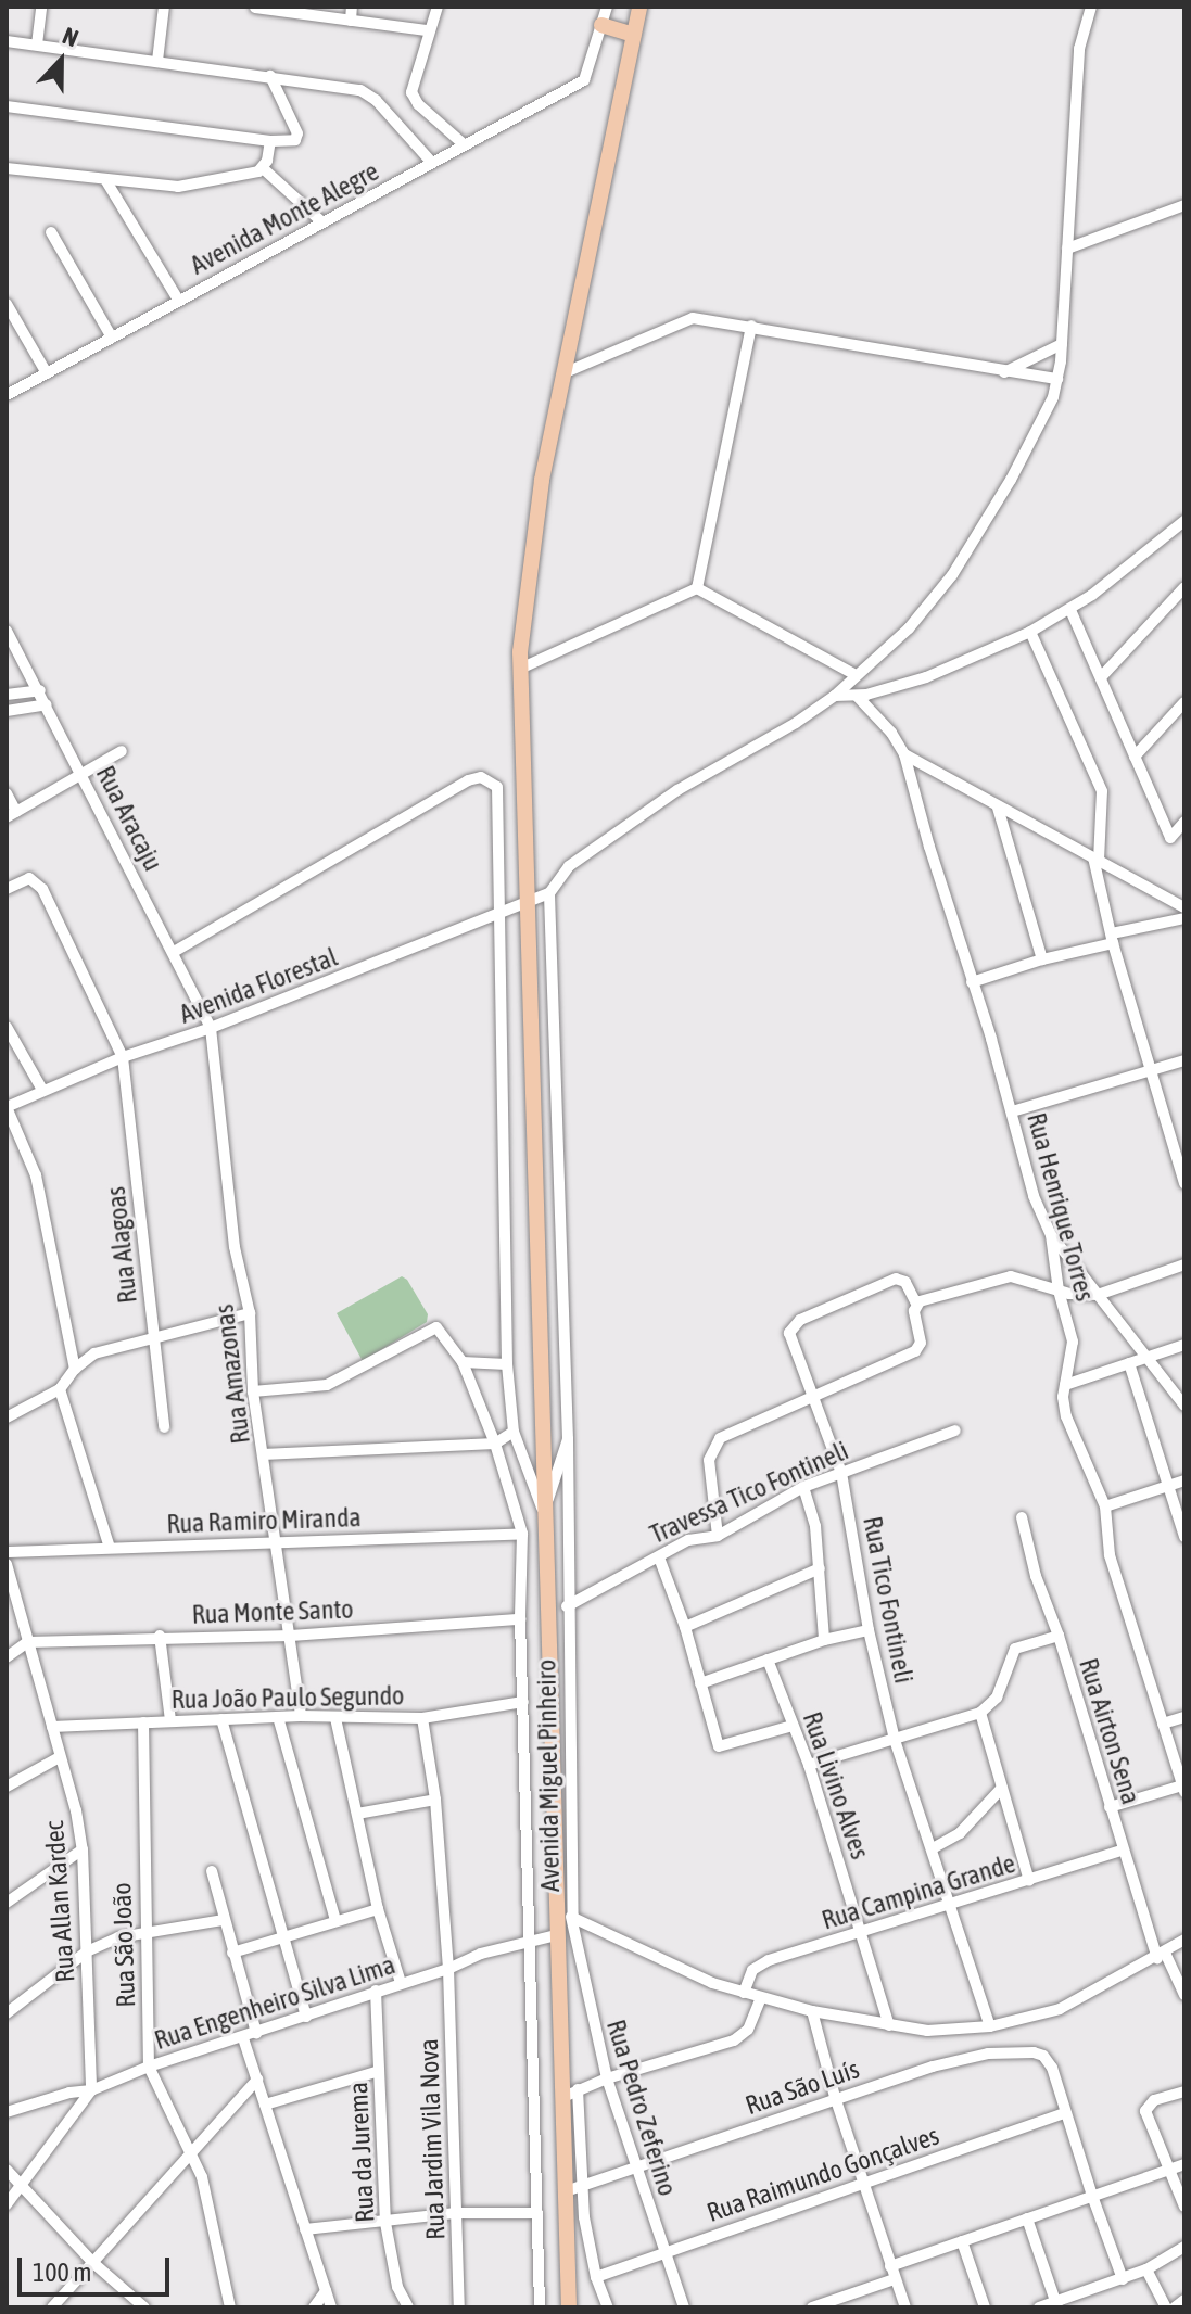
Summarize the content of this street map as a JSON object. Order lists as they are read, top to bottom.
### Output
{
  "streets": {
    "street": [
      "Avenida Monte Alegre",
      "Rua Aracaju",
      "Avenida Florestal",
      "Rua Henrique Torres",
      "Rua Alagoas",
      "Rua Amazonas",
      "Travessa Tico Fontineli",
      "Rua Ramiro Miranda",
      "Rua Tico Fontineli",
      "Rua Monte Santo",
      "Rua João Paulo Segundo",
      "Rua Airton Sena",
      "Avenida Miguel Pinheiro",
      "Rua Livino Alves",
      "Rua Campina Grande",
      "Rua Allan Kardec",
      "Rua São João",
      "Rua Engenheiro Silva Lima",
      "Rua São Luís",
      "Rua Pedro Zeferino",
      "Rua Jardim Vila Nova",
      "Rua da Jurema",
      "Rua Raimundo Gonçalves"
    ]
  },
  "crossings": [
    ["Rua Aracaju", "Avenida Florestal"],
    ["Rua Aracaju", "Rua Amazonas"],
    ["Avenida Florestal", "Rua Alagoas"],
    ["Avenida Florestal", "Rua Amazonas"],
    ["Avenida Florestal", "Avenida Miguel Pinheiro"],
    ["Rua Amazonas", "Rua Ramiro Miranda"],
    ["Rua Amazonas", "Rua Monte Santo"],
    ["Rua Amazonas", "Rua João Paulo Segundo"],
    ["Travessa Tico Fontineli", "Rua Tico Fontineli"],
    ["Travessa Tico Fontineli", "Avenida Miguel Pinheiro"],
    ["Rua Tico Fontineli", "Avenida Miguel Pinheiro"],
    ["Rua Tico Fontineli", "Rua Campina Grande"],
    ["Rua Monte Santo", "Rua Allan Kardec"],
    ["Rua João Paulo Segundo", "Rua Allan Kardec"],
    ["Rua João Paulo Segundo", "Rua São João"],
    ["Rua João Paulo Segundo", "Rua Jardim Vila Nova"],
    ["Rua Airton Sena", "Avenida Miguel Pinheiro"],
    ["Rua Airton Sena", "Rua Campina Grande"],
    ["Avenida Miguel Pinheiro", "Rua Livino Alves"],
    ["Avenida Miguel Pinheiro", "Rua Campina Grande"],
    ["Avenida Miguel Pinheiro", "Rua Pedro Zeferino"],
    ["Rua Livino Alves", "Rua Campina Grande"],
    ["Rua Allan Kardec", "Rua Engenheiro Silva Lima"],
    ["Rua São João", "Rua Engenheiro Silva Lima"],
    ["Rua Engenheiro Silva Lima", "Rua Jardim Vila Nova"],
    ["Rua Engenheiro Silva Lima", "Rua da Jurema"],
    ["Rua São Luís", "Rua Pedro Zeferino"],
    ["Rua São Luís", "Rua Raimundo Gonçalves"],
    ["Rua Pedro Zeferino", "Rua Raimundo Gonçalves"]
  ],
  "scale_bar": "100 m",
  "north": "top"
}
